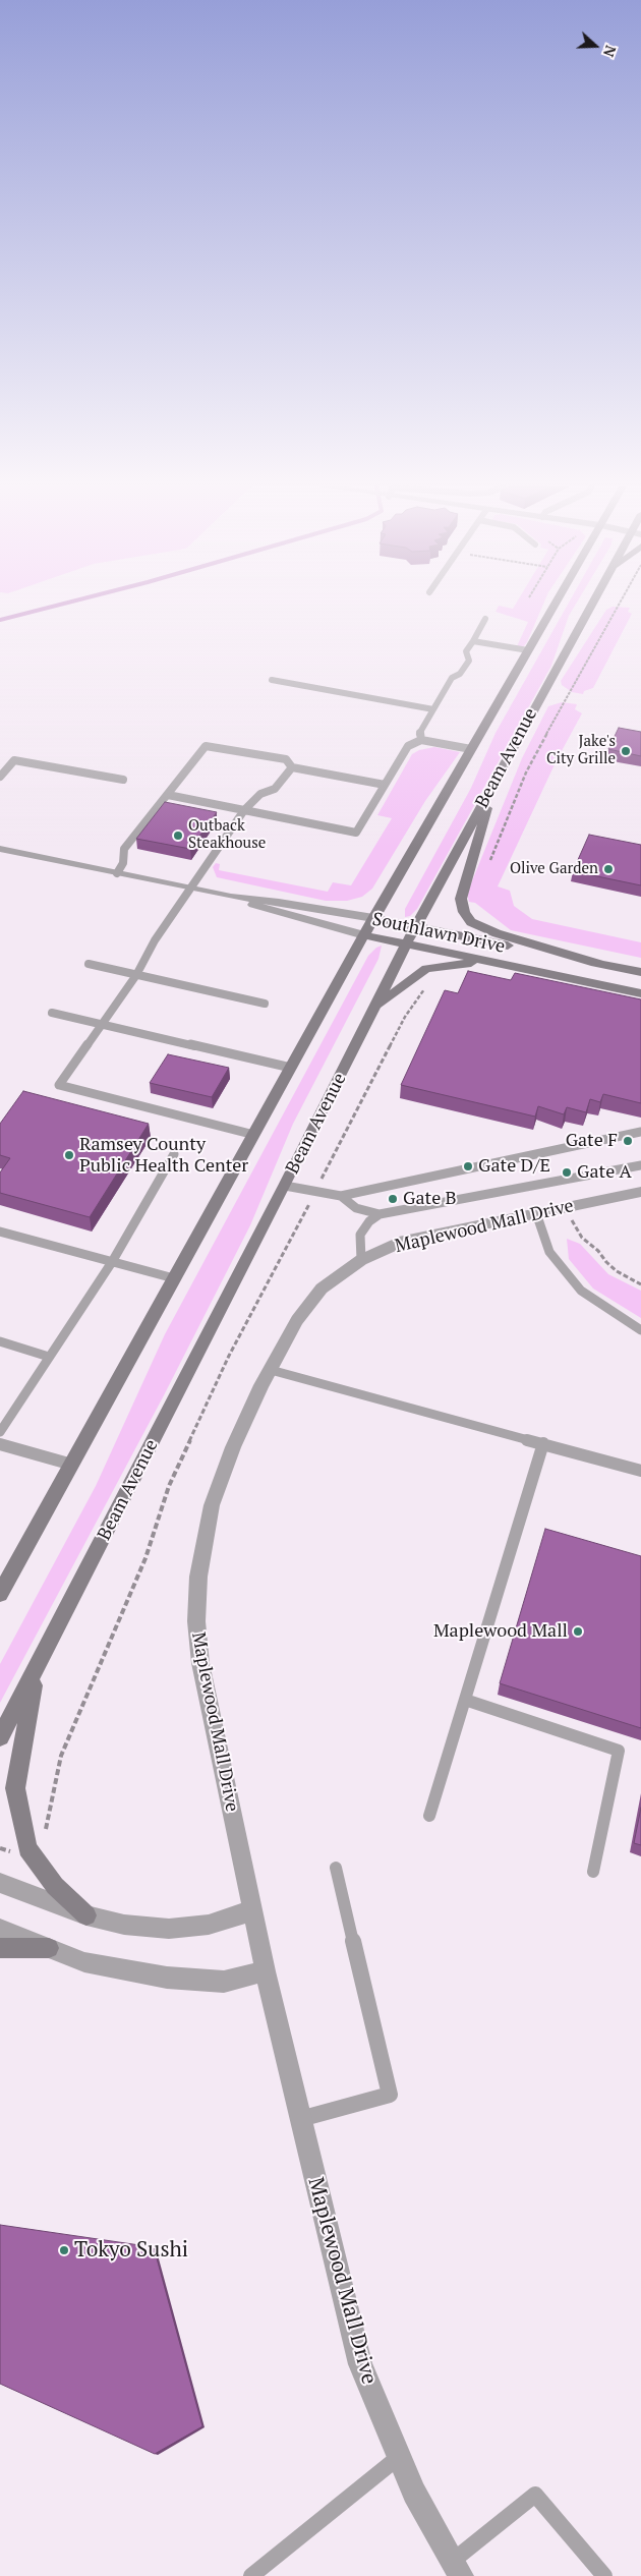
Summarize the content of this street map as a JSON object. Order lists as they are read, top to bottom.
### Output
{
  "streets": {
    "street": ["Beam Avenue", "Southlawn Drive", "Maplewood Mall Drive"]
  },
  "crossings": [
    ["Beam Avenue", "Southlawn Drive"]
  ],
  "places": [
    "Jake's City Grille",
    "Outback Steakhouse",
    "Olive Garden",
    "Gate F",
    "Ramsey County Public Health Center",
    "Gate D/E",
    "Gate A",
    "Gate B",
    "Maplewood Mall",
    "Tokyo Sushi"
  ],
  "north": "right"
}
